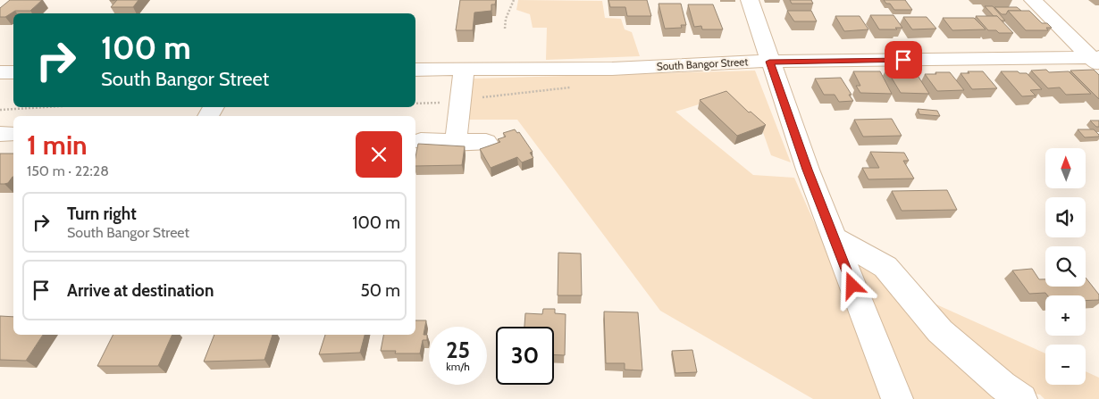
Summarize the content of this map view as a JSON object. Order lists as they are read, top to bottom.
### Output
{
  "streets": {
    "street": ["South Bangor Street"]
  },
  "north": "top",
  "page": {
    "turn": ["100 m", "South Bangor Street"],
    "heading": ["1 min", "150 m · 22:28"],
    "map_buttons": ["+", "−"],
    "list": [
      {
        "name": "Turn right",
        "note": "South Bangor Street",
        "value": "100 m"
      },
      {
        "name": "Arrive at destination",
        "value": "50 m"
      }
    ],
    "speed": "25 km/h",
    "limit": "30"
  }
}
